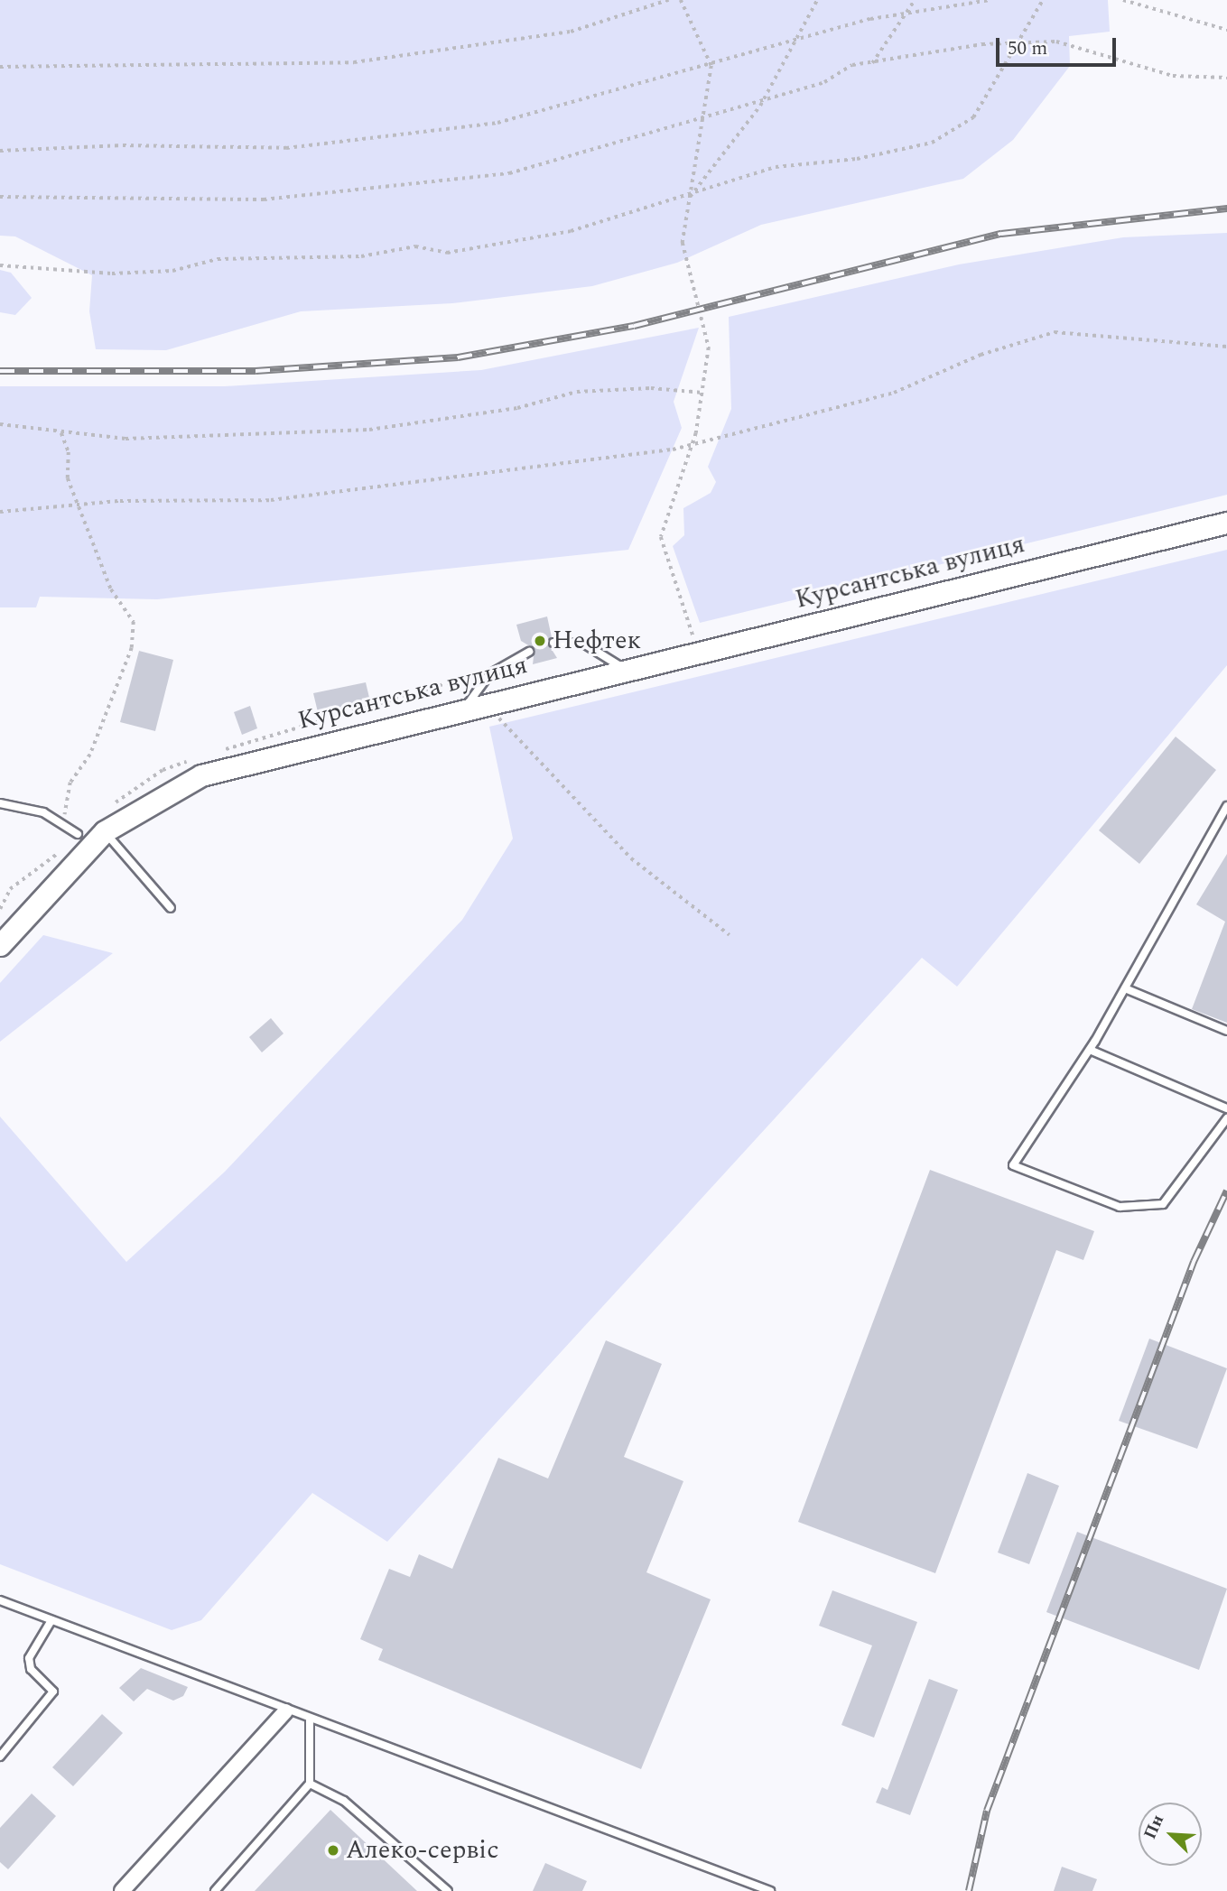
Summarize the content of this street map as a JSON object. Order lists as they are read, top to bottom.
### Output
{
  "streets": {
    "street": ["Курсантська вулиця"]
  },
  "places": ["Нефтек", "Алеко-сервіс"],
  "scale_bar": "50 m",
  "north": "top left"
}
